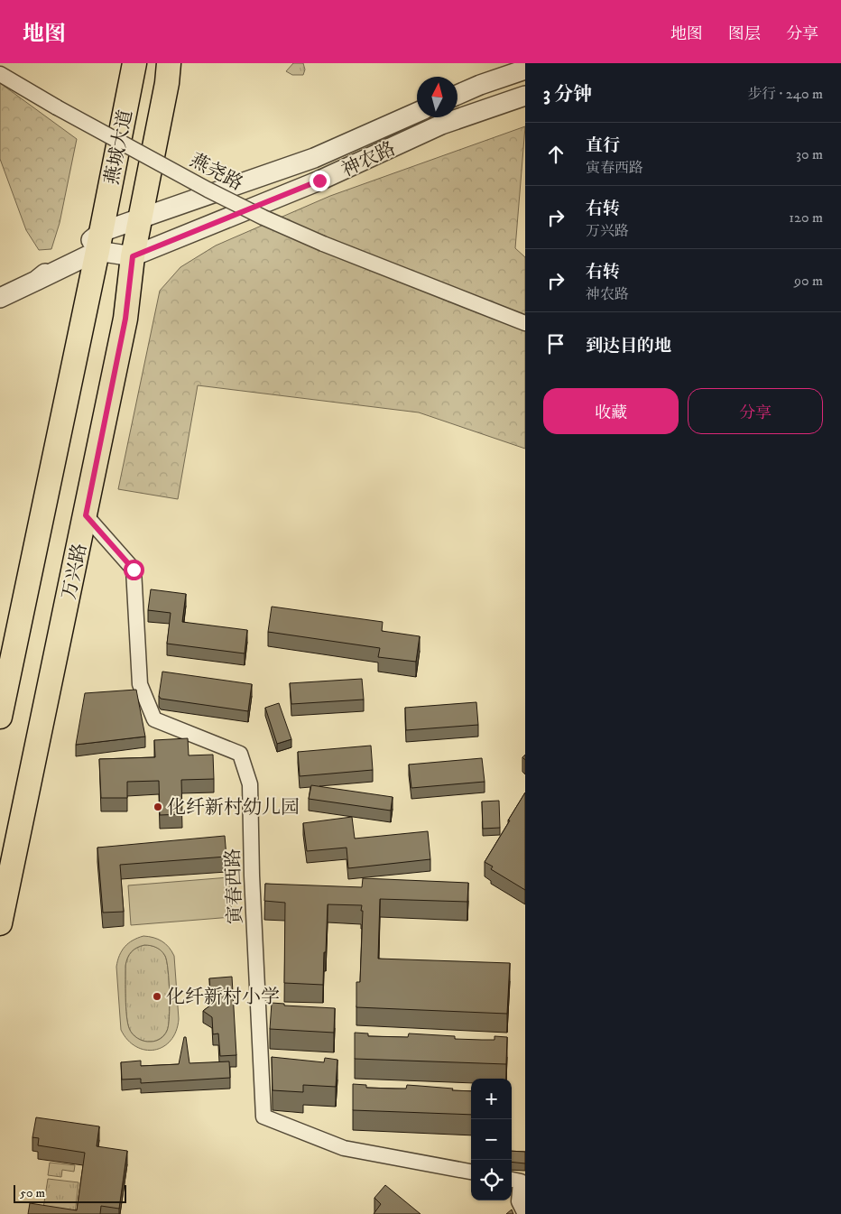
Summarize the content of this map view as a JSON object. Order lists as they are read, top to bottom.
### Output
{
  "streets": {
    "main road": ["燕城大道", "万兴路"],
    "street": ["神农路", "燕尧路", "寅春西路"]
  },
  "crossings": [
    ["燕城大道", "神农路"],
    ["燕城大道", "万兴路"],
    ["神农路", "万兴路"],
    ["万兴路", "寅春西路"]
  ],
  "places": ["化纤新村幼儿园", "化纤新村小学"],
  "scale_bar": "50 m",
  "north": "top",
  "page": {
    "header": "地图",
    "nav": ["地图", "图层", "分享"],
    "heading": ["3 分钟", "步行 · 240 m"],
    "list": [
      ["直行", "寅春西路", "30 m"],
      ["右转", "万兴路", "120 m"],
      ["右转", "神农路", "90 m"],
      "到达目的地"
    ],
    "buttons": ["收藏", "分享"],
    "map_buttons": ["+", "−"],
    "scale": "50 m"
  }
}
